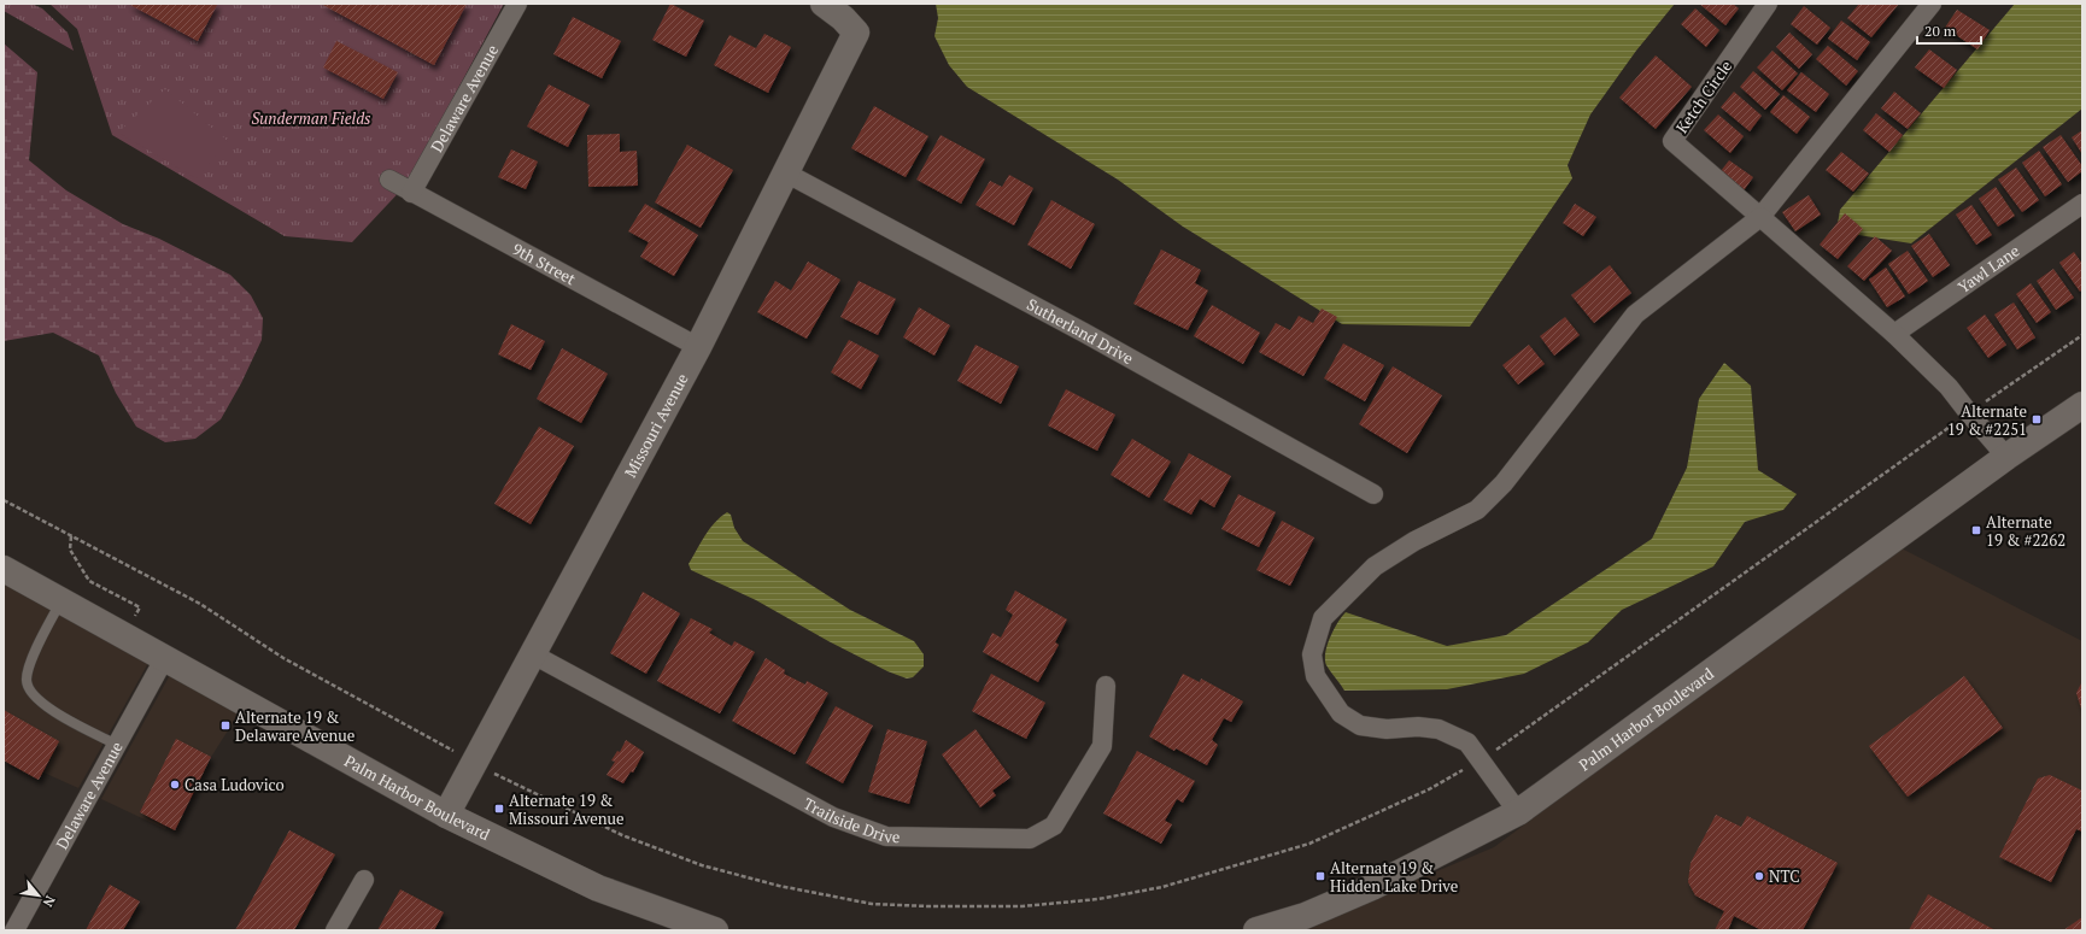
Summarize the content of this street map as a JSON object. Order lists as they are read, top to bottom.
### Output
{
  "streets": {
    "main road": ["Missouri Avenue", "Palm Harbor Boulevard"],
    "street": [
      "Ketch Circle",
      "Delaware Avenue",
      "9th Street",
      "Yawl Lane",
      "Sutherland Drive",
      "Trailside Drive"
    ]
  },
  "crossings": [
    ["Ketch Circle", "Yawl Lane"],
    ["Ketch Circle", "Palm Harbor Boulevard"],
    ["Delaware Avenue", "9th Street"],
    ["Delaware Avenue", "Palm Harbor Boulevard"],
    ["9th Street", "Missouri Avenue"],
    ["Sutherland Drive", "Missouri Avenue"],
    ["Missouri Avenue", "Palm Harbor Boulevard"],
    ["Missouri Avenue", "Trailside Drive"]
  ],
  "parks": ["Sunderman Fields"],
  "places": {
    "transit": [
      "Alternate 19 & #2251",
      "Alternate 19 & #2262",
      "Alternate 19 & Delaware Avenue",
      "Alternate 19 & Missouri Avenue",
      "Alternate 19 & Hidden Lake Drive"
    ],
    "other": ["Casa Ludovico", "NTC"]
  },
  "scale_bar": "20 m",
  "north": "bottom right"
}
